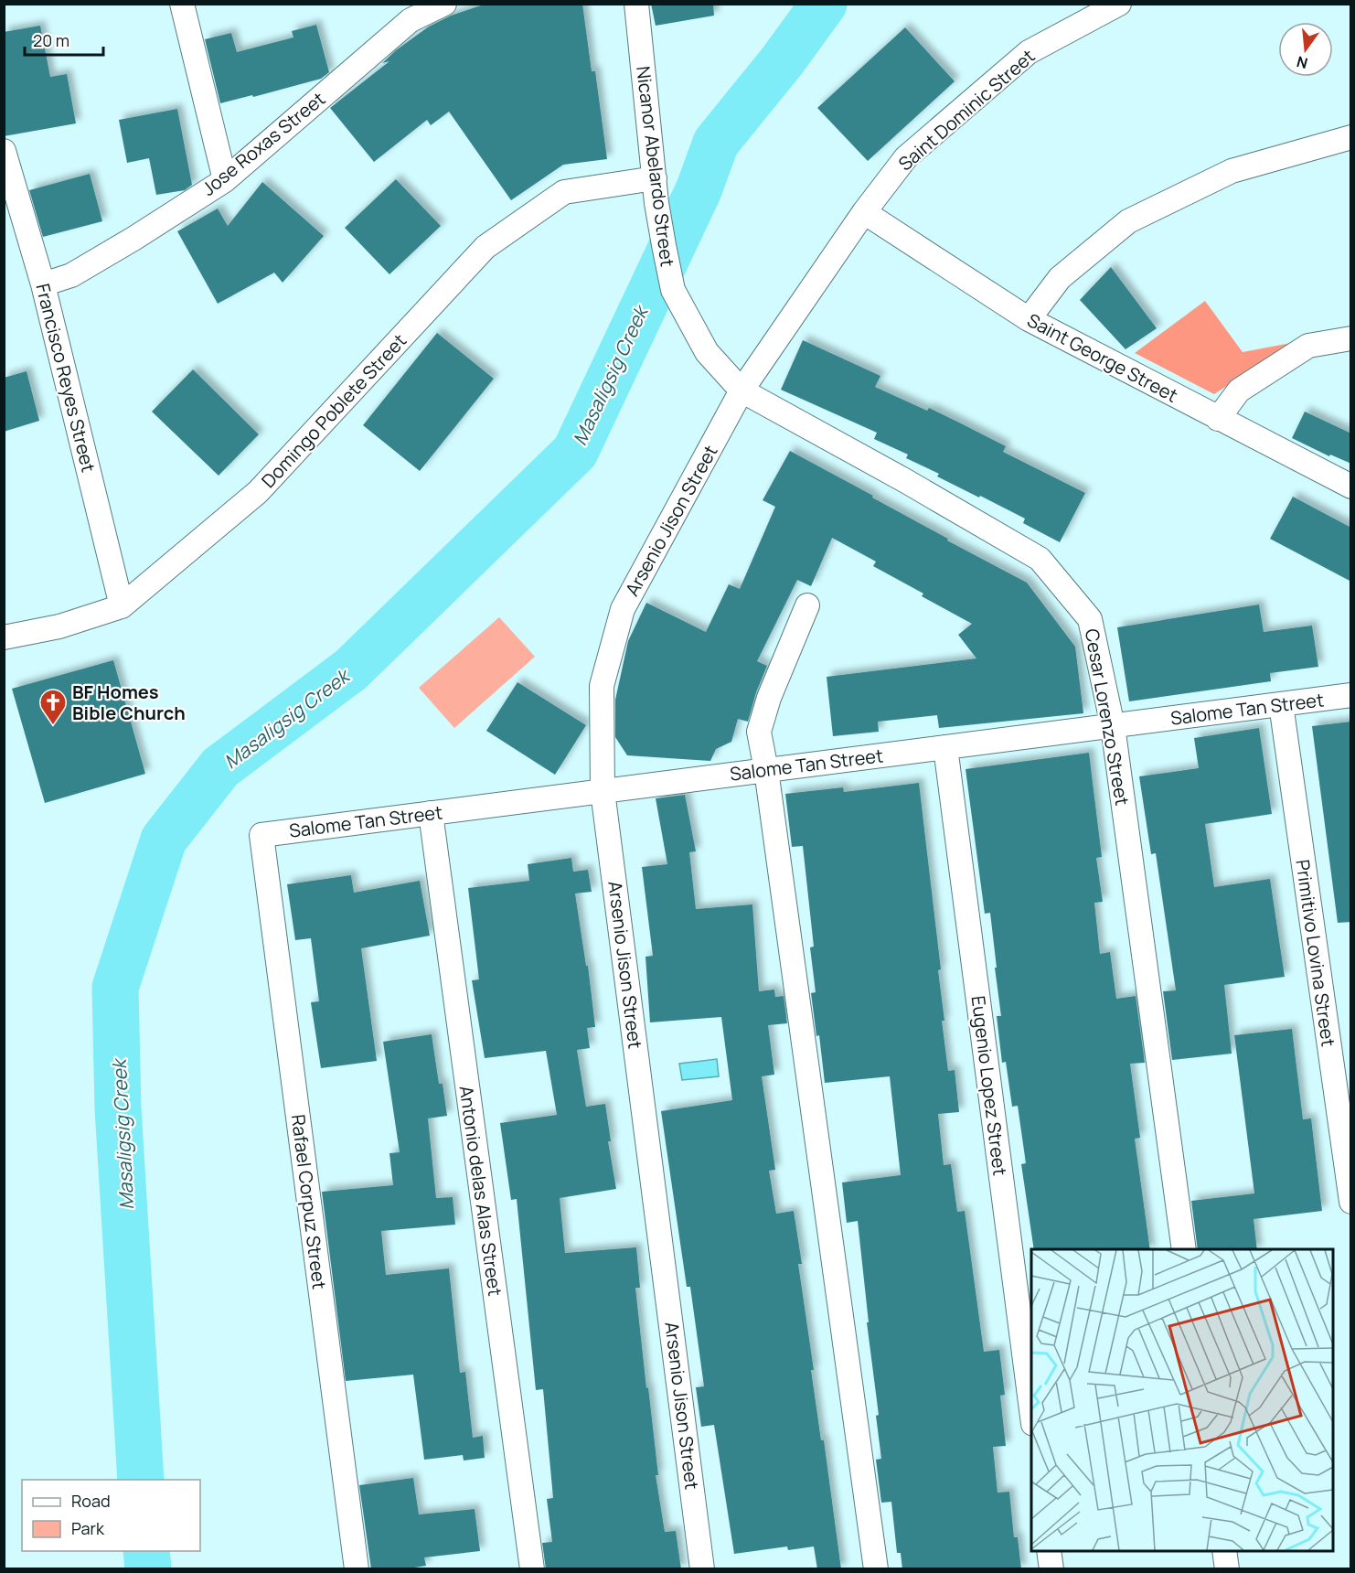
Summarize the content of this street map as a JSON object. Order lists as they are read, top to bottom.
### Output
{
  "streets": {
    "street": [
      "Saint Dominic Street",
      "Jose Roxas Street",
      "Nicanor Abelardo Street",
      "Saint George Street",
      "Francisco Reyes Street",
      "Domingo Poblete Street",
      "Arsenio Jison Street",
      "Salome Tan Street",
      "Cesar Lorenzo Street",
      "Primitivo Lovina Street",
      "Eugenio Lopez Street",
      "Antonio delas Alas Street",
      "Rafael Corpuz Street"
    ]
  },
  "crossings": [
    ["Saint Dominic Street", "Saint George Street"],
    ["Saint Dominic Street", "Arsenio Jison Street"],
    ["Jose Roxas Street", "Francisco Reyes Street"],
    ["Nicanor Abelardo Street", "Domingo Poblete Street"],
    ["Nicanor Abelardo Street", "Cesar Lorenzo Street"],
    ["Francisco Reyes Street", "Domingo Poblete Street"],
    ["Arsenio Jison Street", "Salome Tan Street"],
    ["Arsenio Jison Street", "Cesar Lorenzo Street"],
    ["Salome Tan Street", "Cesar Lorenzo Street"],
    ["Salome Tan Street", "Primitivo Lovina Street"],
    ["Salome Tan Street", "Eugenio Lopez Street"],
    ["Salome Tan Street", "Antonio delas Alas Street"],
    ["Salome Tan Street", "Rafael Corpuz Street"]
  ],
  "water": ["Masaligsig Creek"],
  "places": {
    "church": ["BF Homes Bible Church"]
  },
  "legend": ["Road", "Park"],
  "scale_bar": "20 m",
  "north": "bottom"
}
